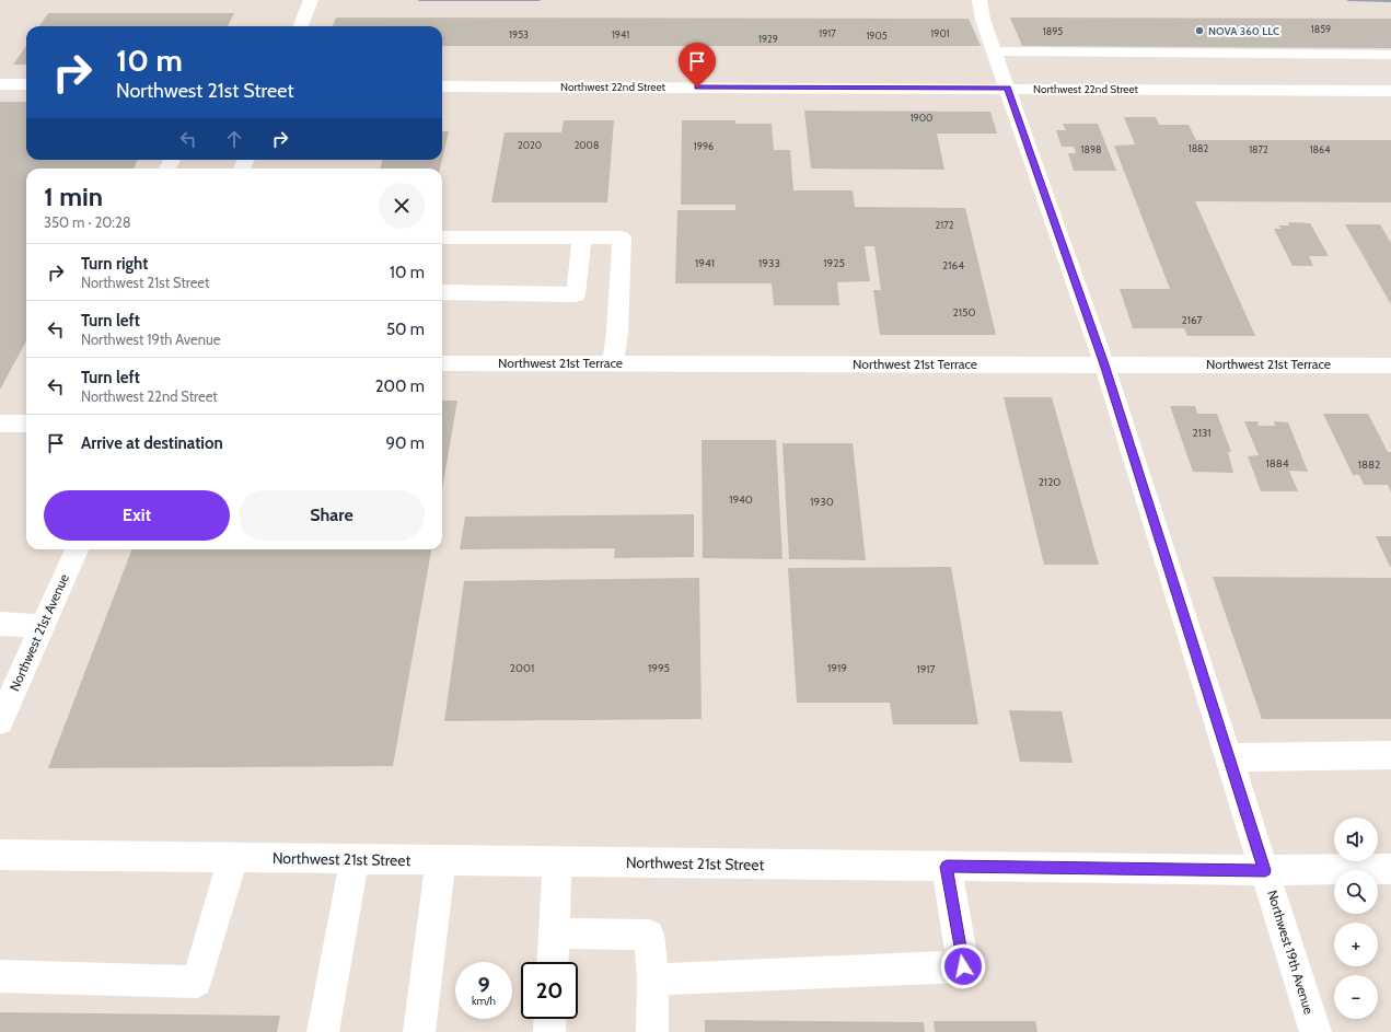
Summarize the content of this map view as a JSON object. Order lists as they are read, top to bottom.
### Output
{
  "streets": {
    "street": [
      "Northwest 22nd Street",
      "Northwest 21st Terrace",
      "Northwest 21st Avenue",
      "Northwest 21st Street",
      "Northwest 19th Avenue"
    ]
  },
  "crossings": [
    ["Northwest 22nd Street", "Northwest 19th Avenue"],
    ["Northwest 21st Terrace", "Northwest 19th Avenue"],
    ["Northwest 21st Street", "Northwest 19th Avenue"]
  ],
  "places": ["NOVA 360 LLC"],
  "house_numbers": [
    "1859",
    "1895",
    "1917",
    "1901",
    "1953",
    "1941",
    "1905",
    "1929",
    "1900",
    "2020",
    "2008",
    "1996",
    "1882",
    "1898",
    "1872",
    "1864",
    "2172",
    "1941",
    "1933",
    "1925",
    "2164",
    "2150",
    "2167",
    "2131",
    "1884",
    "1882",
    "2120",
    "1940",
    "1930",
    "2001",
    "1995",
    "1919",
    "1917"
  ],
  "page": {
    "turn": ["10 m", "Northwest 21st Street"],
    "heading": ["1 min", "350 m · 20:28"],
    "list": [
      {
        "name": "Turn right",
        "note": "Northwest 21st Street",
        "value": "10 m"
      },
      {
        "name": "Turn left",
        "note": "Northwest 19th Avenue",
        "value": "50 m"
      },
      {
        "name": "Turn left",
        "note": "Northwest 22nd Street",
        "value": "200 m"
      },
      {
        "name": "Arrive at destination",
        "value": "90 m"
      }
    ],
    "buttons": ["Exit", "Share"],
    "map_buttons": ["+", "−"],
    "speed": "9 km/h",
    "limit": "20"
  }
}
